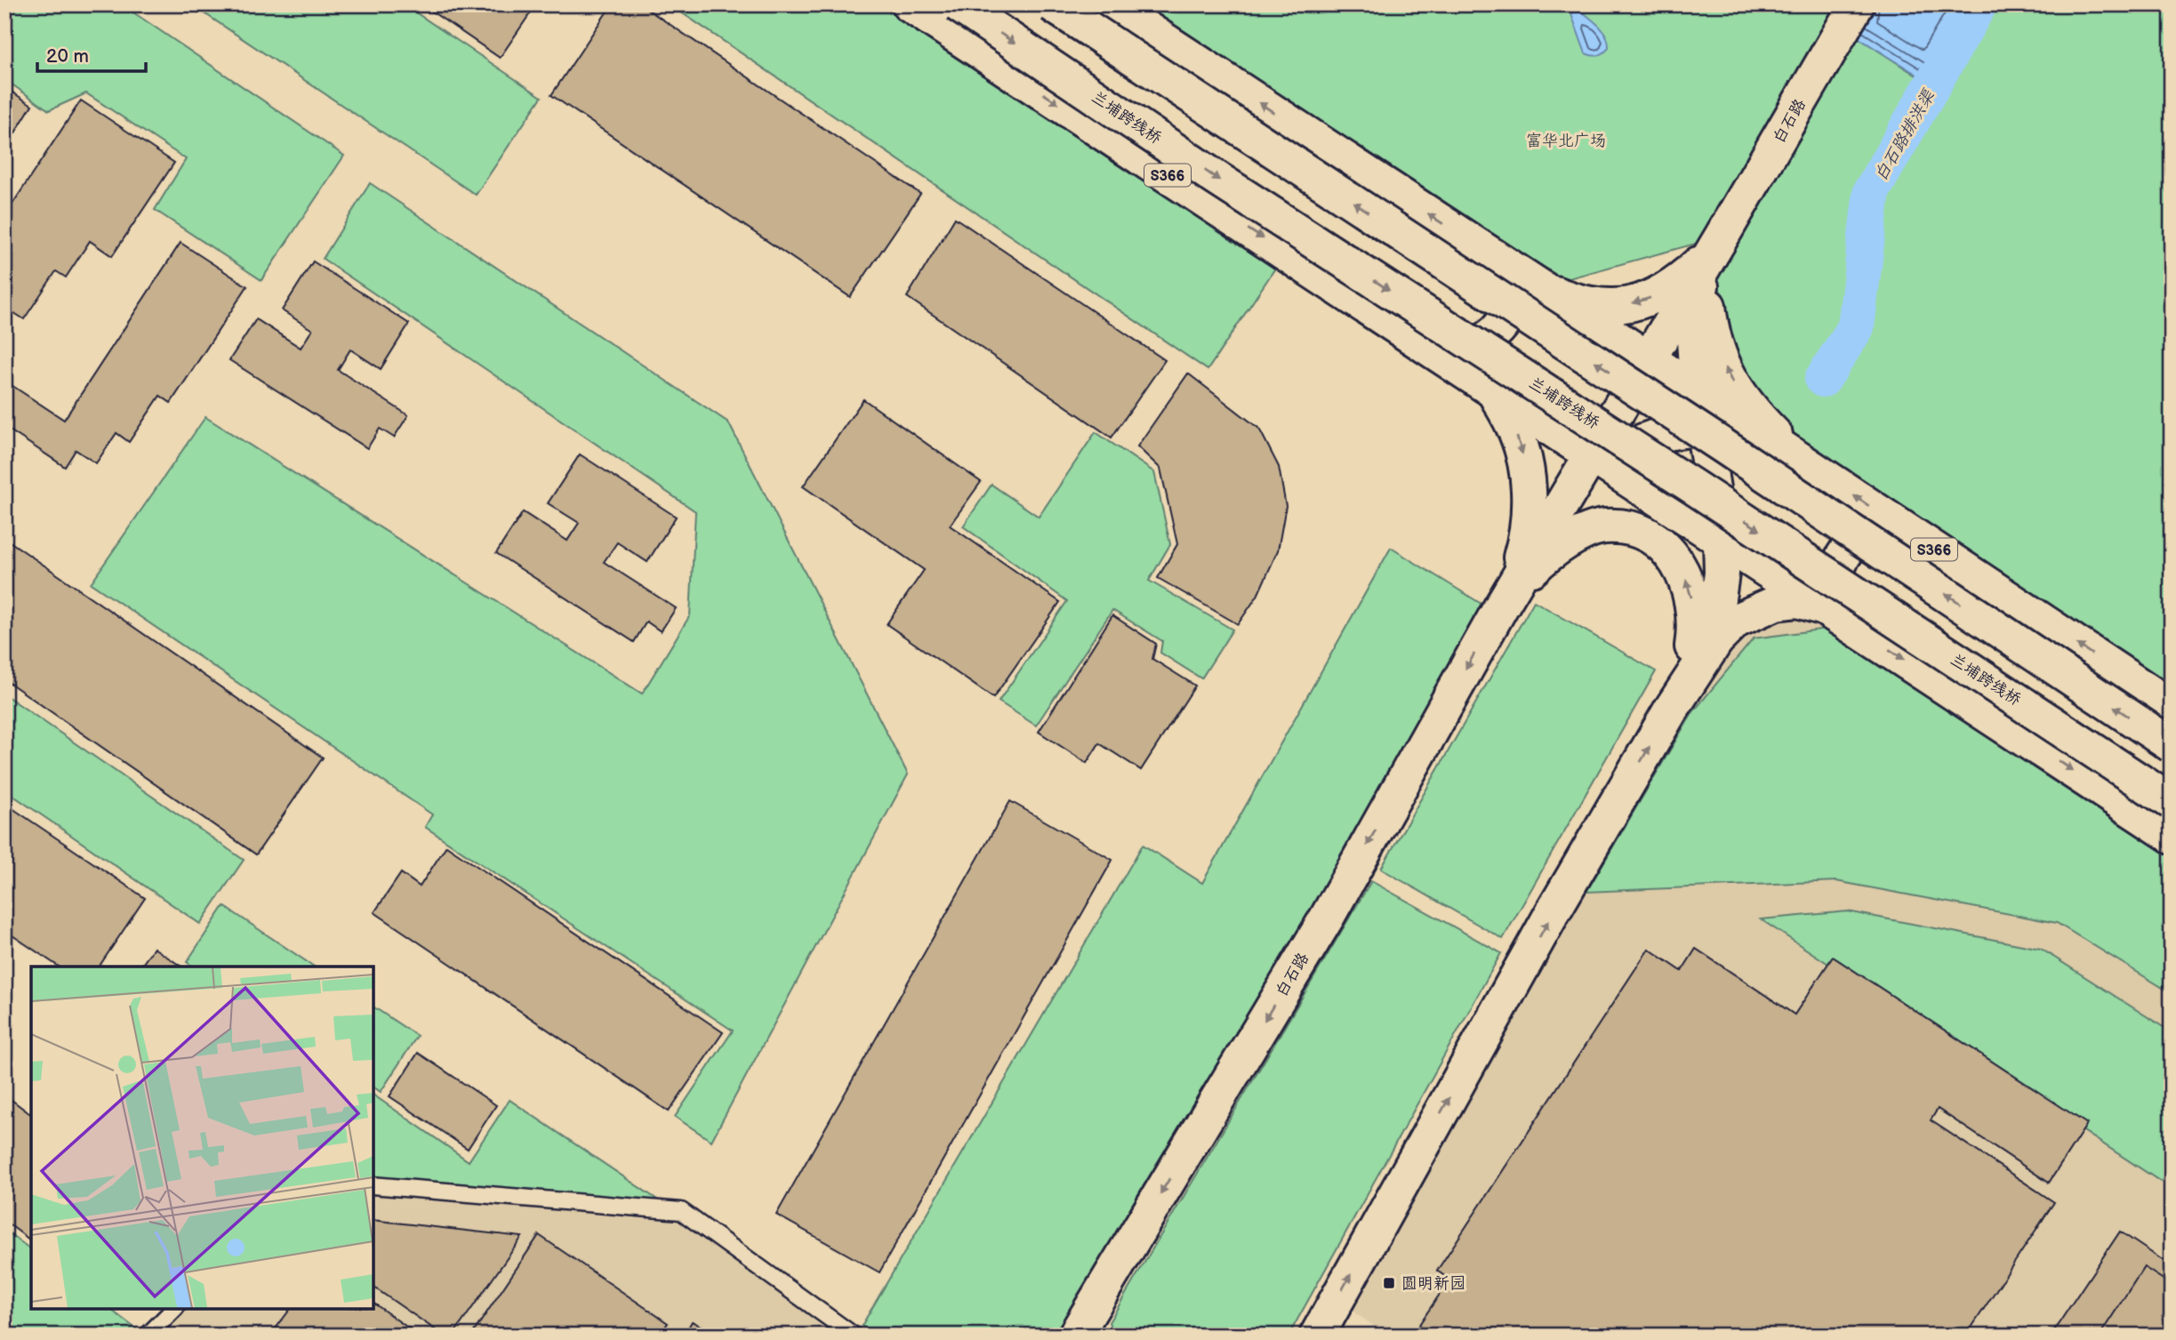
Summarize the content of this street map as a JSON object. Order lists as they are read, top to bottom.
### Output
{
  "streets": {
    "main road": ["兰埔跨线桥", "白石路", "S366"]
  },
  "water": ["白石路排洪渠"],
  "parks": ["富华北广场"],
  "places": {
    "transit": ["圆明新园"]
  },
  "scale_bar": "20 m"
}
